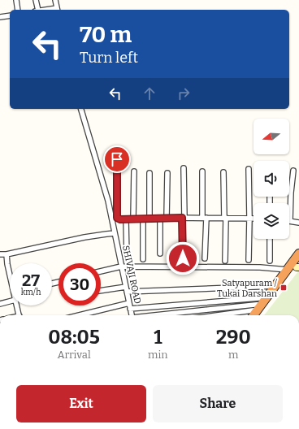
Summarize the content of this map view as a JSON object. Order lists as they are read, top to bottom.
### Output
{
  "streets": {
    "street": ["SHIVAJI ROAD"]
  },
  "places": {
    "transit": ["Satyapuram / Tukai Darshan"]
  },
  "north": "left",
  "page": {
    "turn": ["70 m", "Turn left"],
    "speed": "27 km/h",
    "limit": "30",
    "eta": [
      "08:05",
      "Arrival",
      "1",
      "min",
      "290",
      "m"
    ],
    "buttons": ["Exit", "Share"]
  }
}
